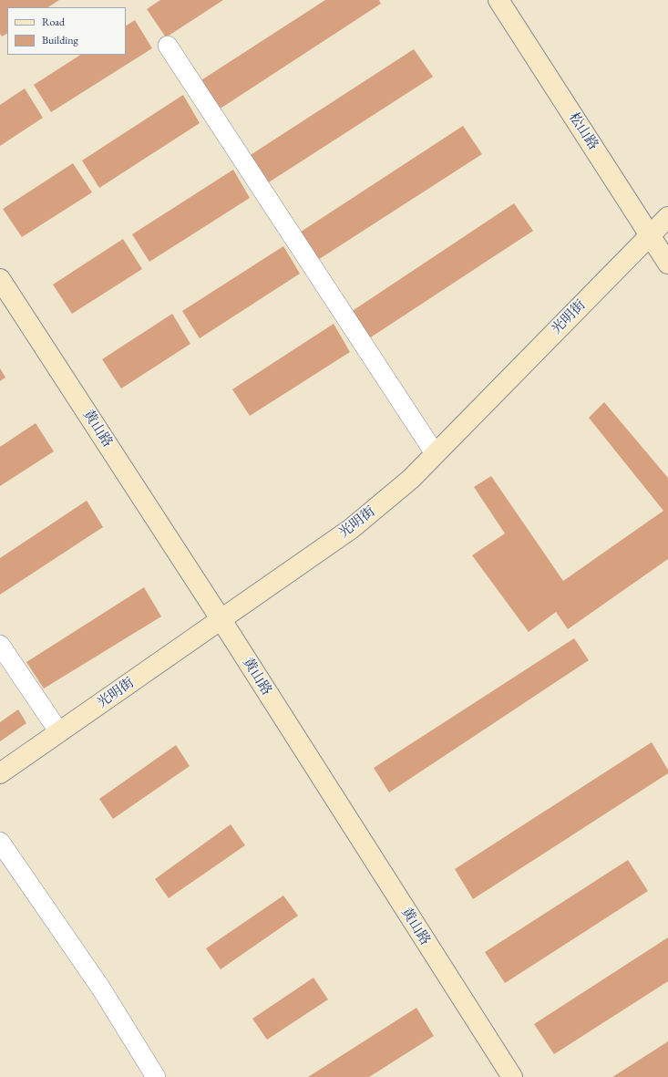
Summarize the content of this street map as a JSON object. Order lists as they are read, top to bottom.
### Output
{
  "streets": {
    "street": ["松山路", "光明街", "黄山路"]
  },
  "crossings": [
    ["松山路", "光明街"],
    ["光明街", "黄山路"]
  ],
  "legend": ["Road", "Building"]
}
